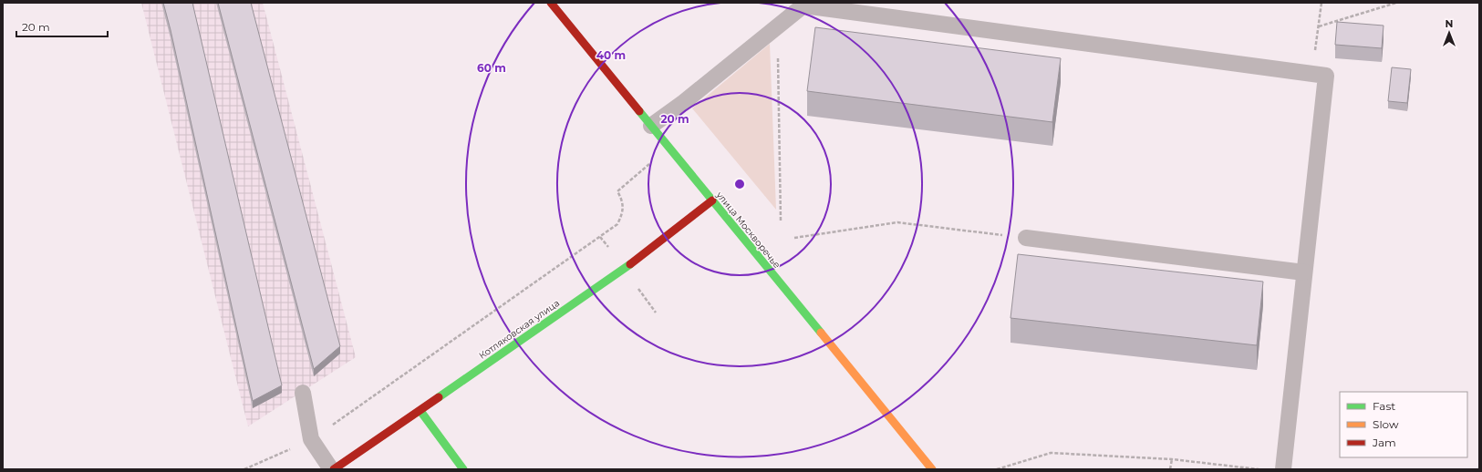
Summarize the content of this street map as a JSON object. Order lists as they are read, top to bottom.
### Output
{
  "streets": {
    "main road": ["улица Москворечье", "Котляковская улица"]
  },
  "crossings": [
    ["улица Москворечье", "Котляковская улица"]
  ],
  "legend": ["Fast", "Slow", "Jam"],
  "scale_bar": "20 m",
  "north": "top",
  "rings": ["40 m", "60 m", "20 m"]
}
